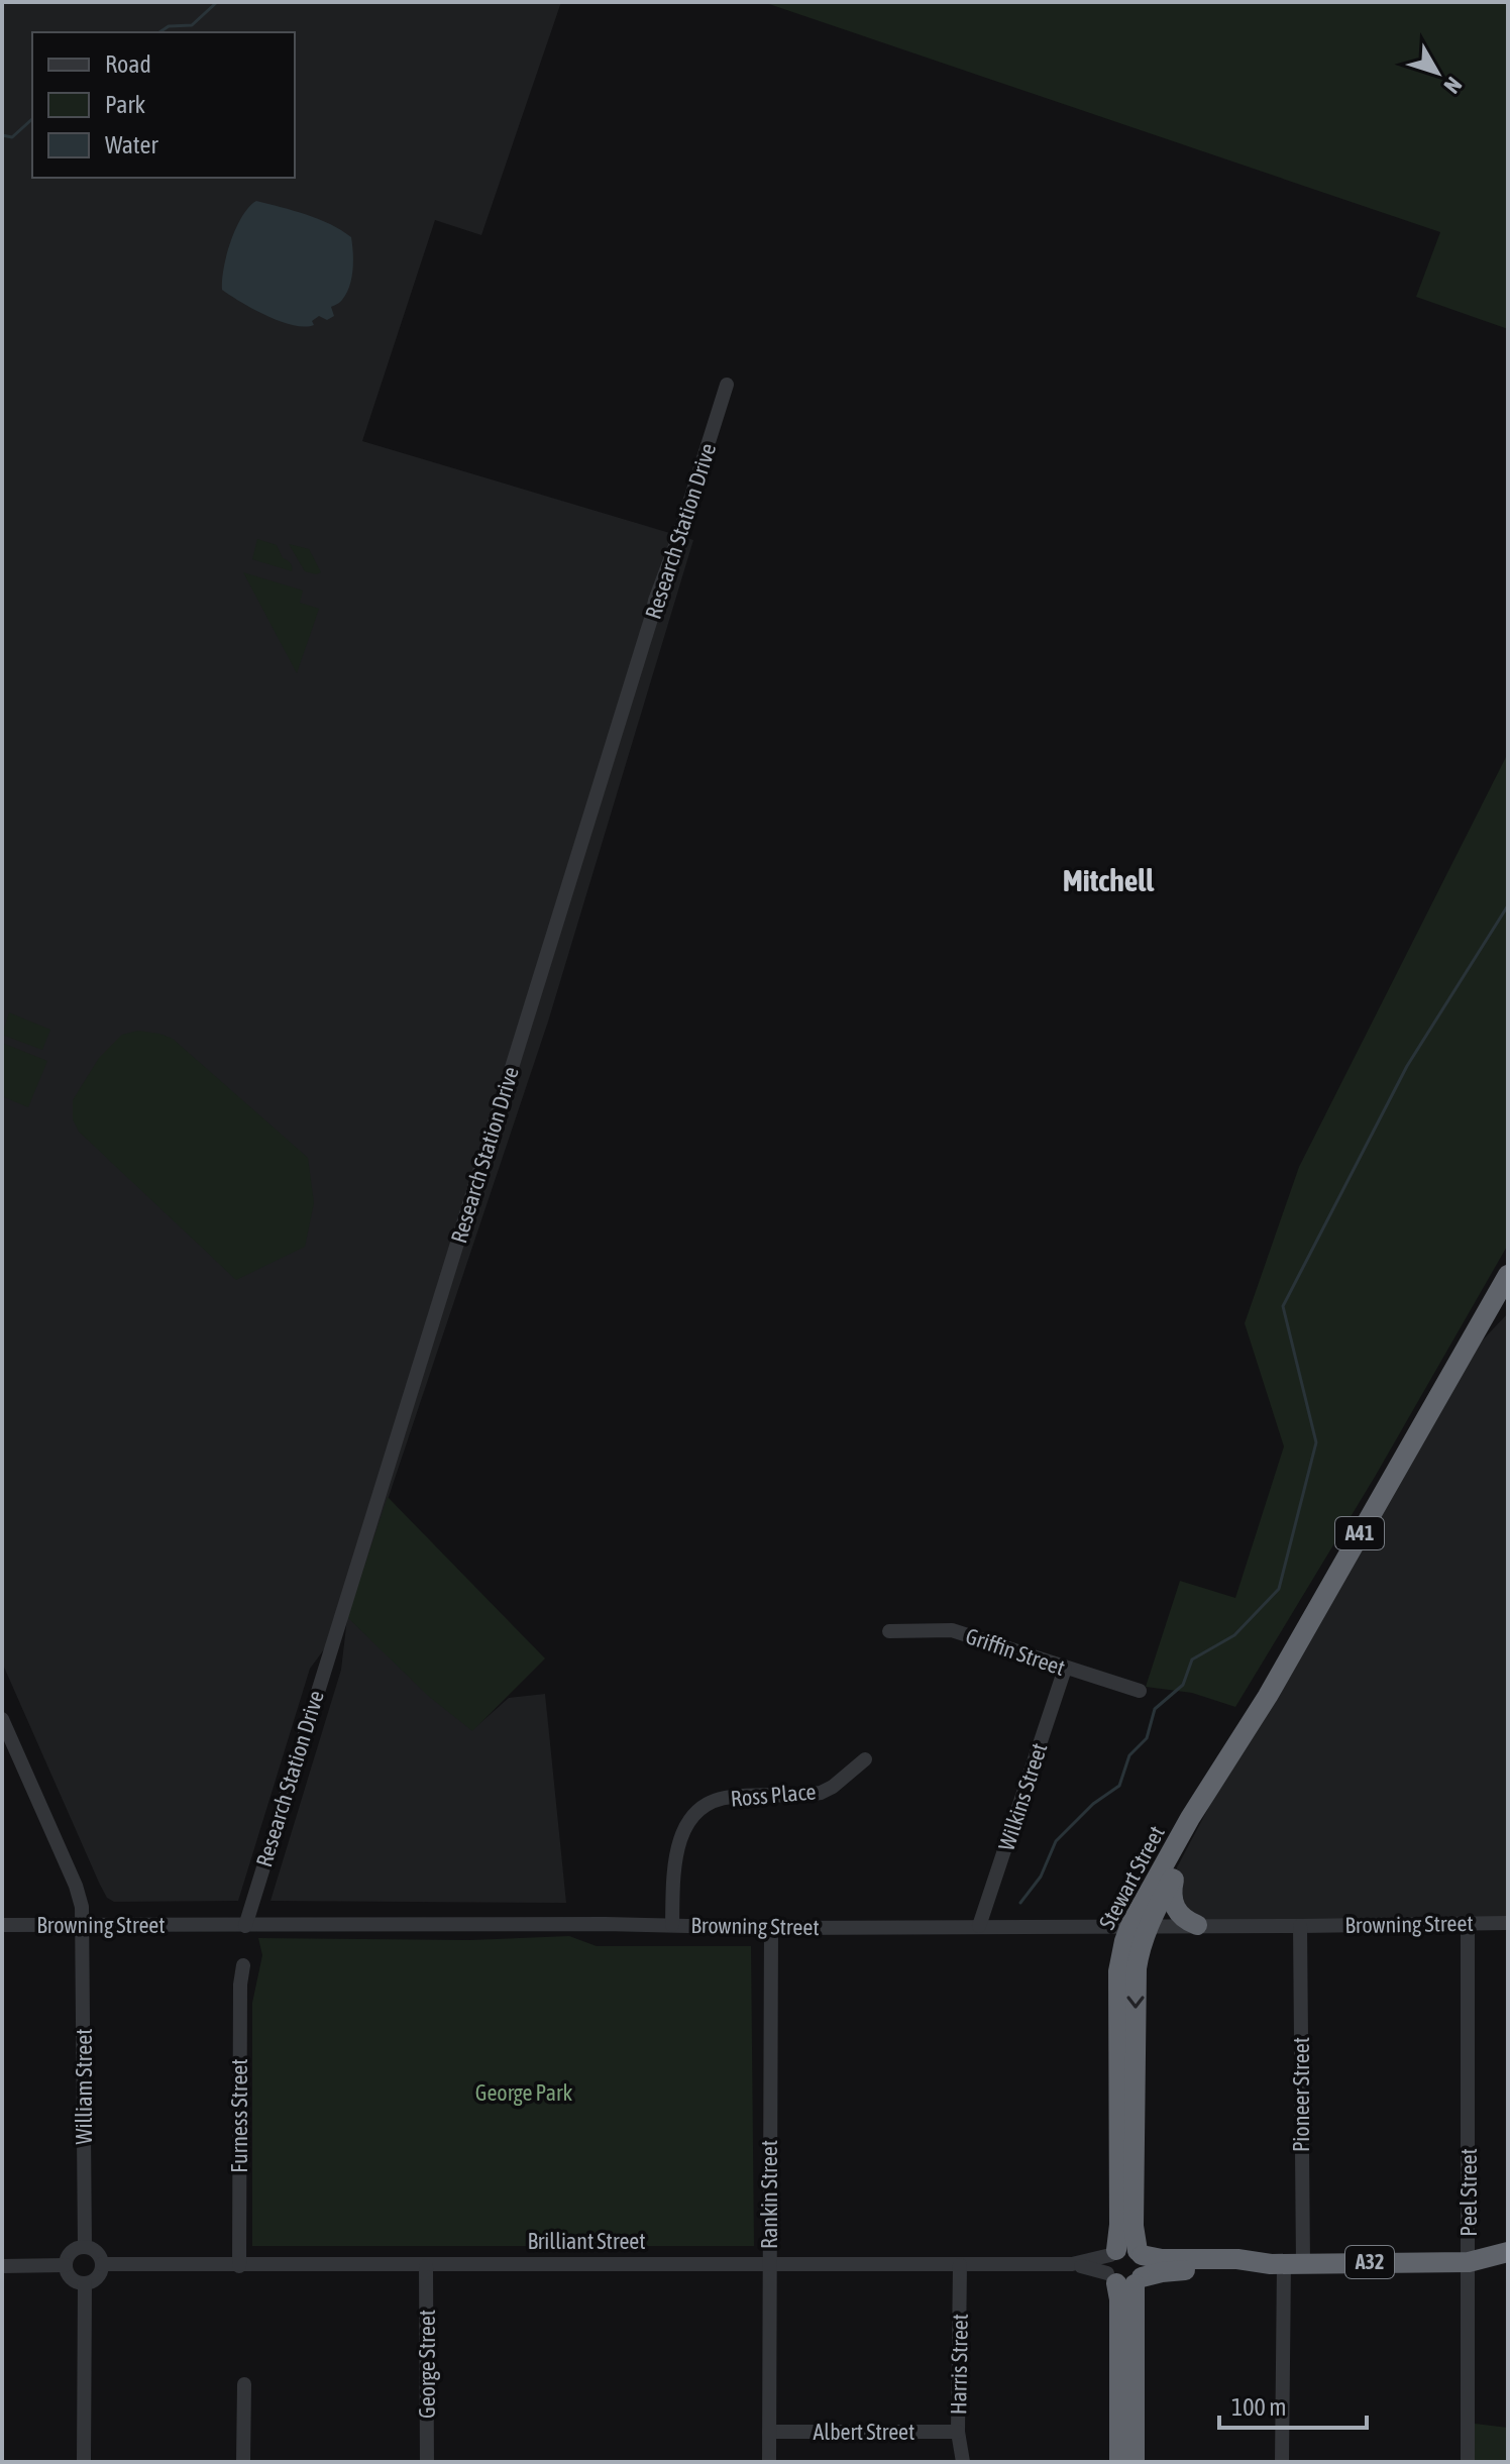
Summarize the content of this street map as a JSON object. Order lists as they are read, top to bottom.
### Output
{
  "streets": {
    "highway": [
      "A41",
      "Stewart Street",
      "Brilliant Street",
      "A32"
    ],
    "street": [
      "Research Station Drive",
      "Griffin Street",
      "Ross Place",
      "Wilkins Street",
      "Browning Street",
      "William Street",
      "Pioneer Street",
      "Furness Street",
      "Peel Street",
      "Rankin Street",
      "George Street",
      "Harris Street",
      "Albert Street"
    ]
  },
  "crossings": [
    ["Research Station Drive", "Browning Street"],
    ["Griffin Street", "Wilkins Street"],
    ["Ross Place", "Browning Street"],
    ["Wilkins Street", "Browning Street"],
    ["Stewart Street", "Browning Street"],
    ["Stewart Street", "Brilliant Street"],
    ["Browning Street", "William Street"],
    ["Browning Street", "Pioneer Street"],
    ["Browning Street", "Peel Street"],
    ["Browning Street", "Rankin Street"],
    ["William Street", "Brilliant Street"],
    ["Pioneer Street", "Brilliant Street"],
    ["Furness Street", "Brilliant Street"],
    ["Peel Street", "Brilliant Street"],
    ["Peel Street", "A32"],
    ["Rankin Street", "Brilliant Street"],
    ["Rankin Street", "Albert Street"],
    ["Brilliant Street", "A32"],
    ["Brilliant Street", "George Street"],
    ["Brilliant Street", "Harris Street"],
    ["Harris Street", "Albert Street"]
  ],
  "districts": ["Mitchell"],
  "parks": ["George Park"],
  "legend": ["Road", "Park", "Water"],
  "scale_bar": "100 m",
  "north": "bottom right"
}
